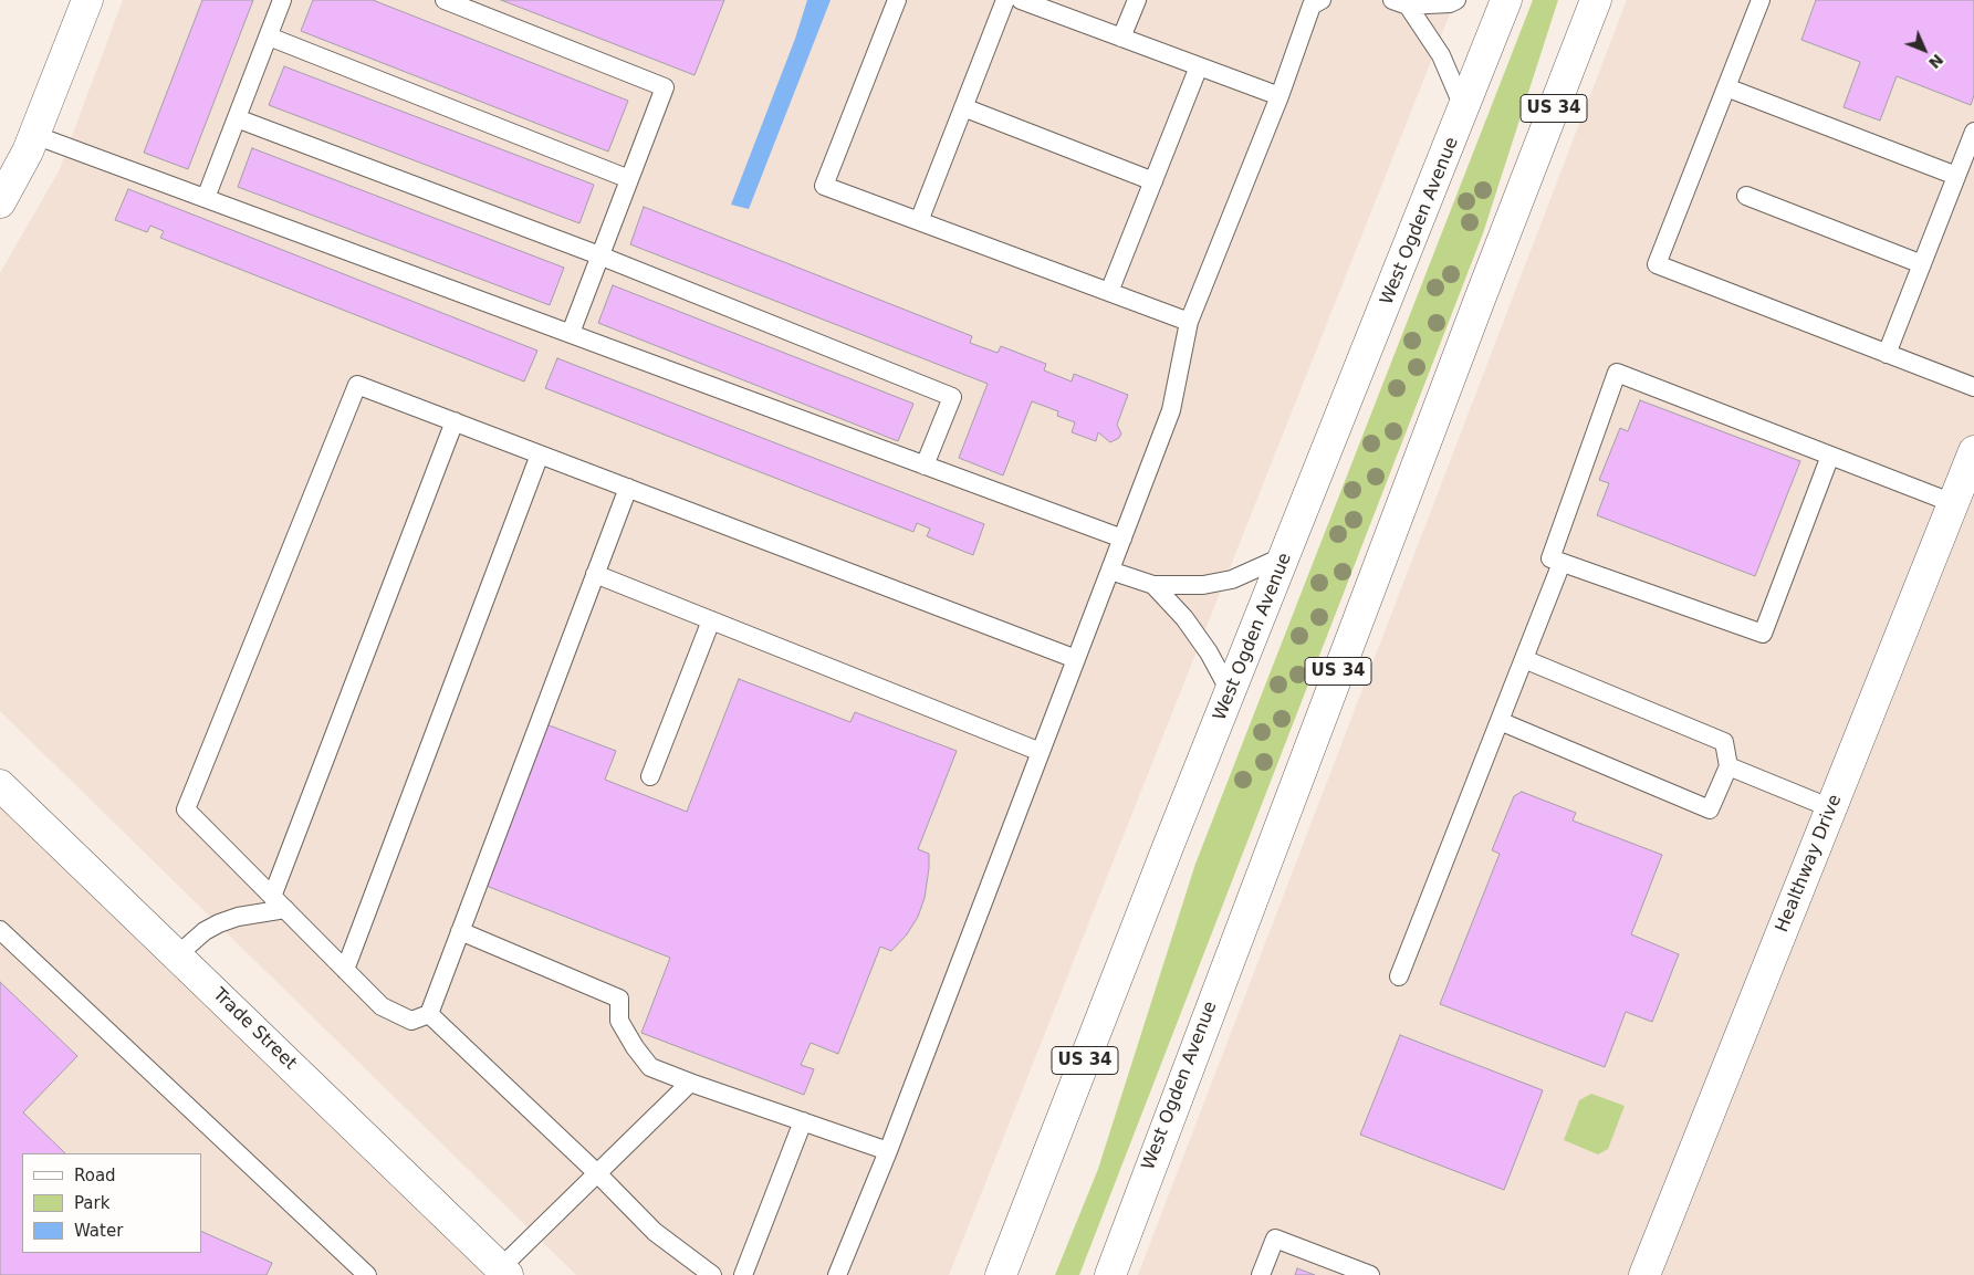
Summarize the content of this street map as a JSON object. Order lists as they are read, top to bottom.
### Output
{
  "streets": {
    "main road": [
      "US 34",
      "West Ogden Avenue",
      "Healthway Drive",
      "Trade Street"
    ]
  },
  "legend": ["Road", "Park", "Water"],
  "north": "bottom right"
}
